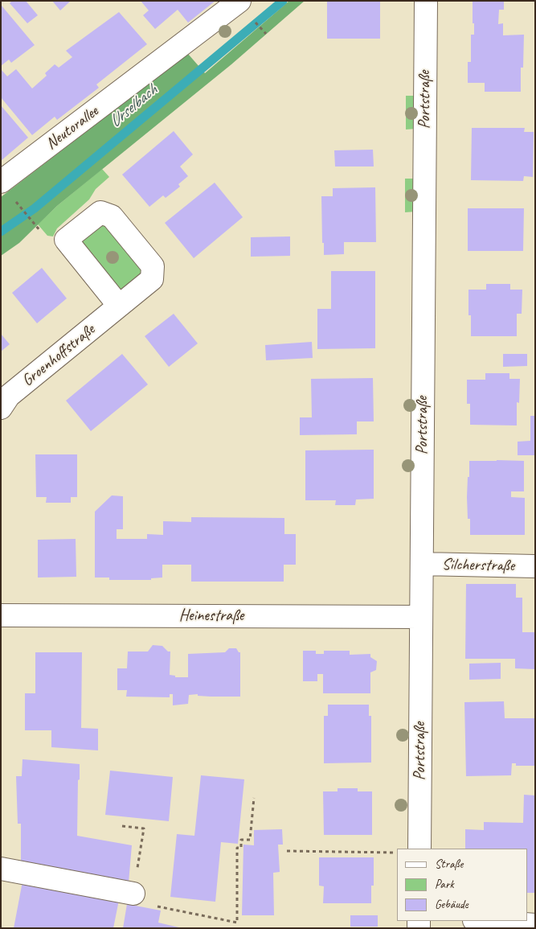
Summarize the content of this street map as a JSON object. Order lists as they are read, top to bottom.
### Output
{
  "streets": {
    "street": [
      "Portstraße",
      "Neutorallee",
      "Groenhoffstraße",
      "Silcherstraße",
      "Heinestraße"
    ]
  },
  "crossings": [
    ["Portstraße", "Silcherstraße"],
    ["Portstraße", "Heinestraße"]
  ],
  "water": ["Urselbach"],
  "legend": ["Straße", "Park", "Gebäude"]
}
